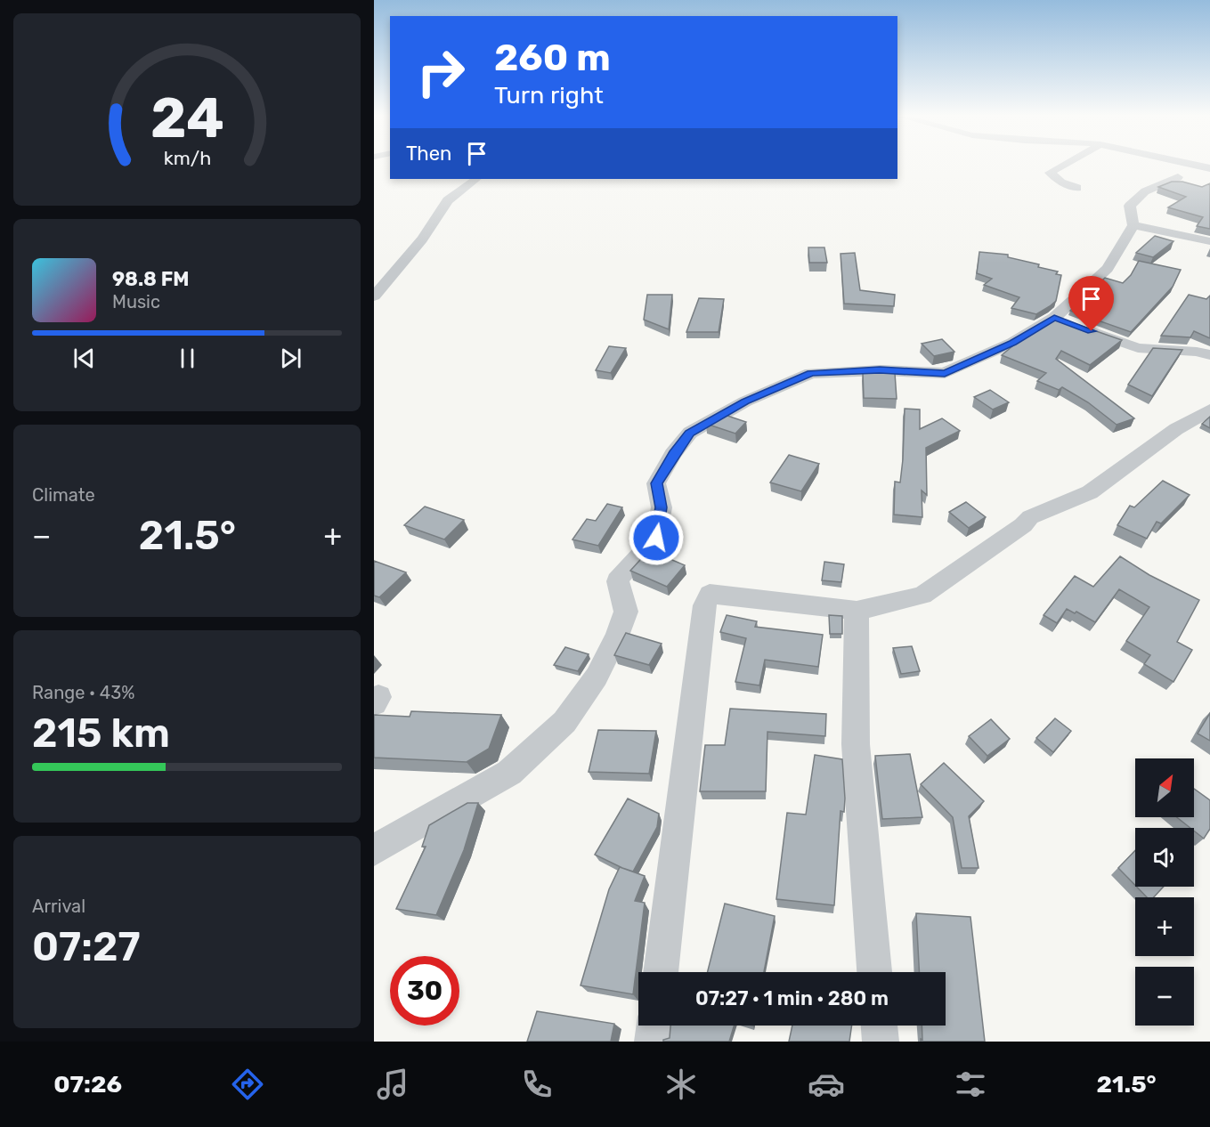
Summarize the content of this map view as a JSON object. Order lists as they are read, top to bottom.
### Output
{
  "north": "top right",
  "page": {
    "turn": ["260 m", "Turn right"],
    "then": "Then",
    "song": ["98.8 FM", "Music"],
    "tile": [
      "Climate",
      ["Range · 43%", "215 km"],
      ["Arrival", "07:27"]
    ],
    "heat": ["−", "21.5°", "+"],
    "map_buttons": ["+", "−"],
    "limit": "30",
    "trip": "07:27 · 1 min · 280 m",
    "tabs": ["07:26", "21.5°"],
    "gauge": ["24", "km/h"]
  }
}
